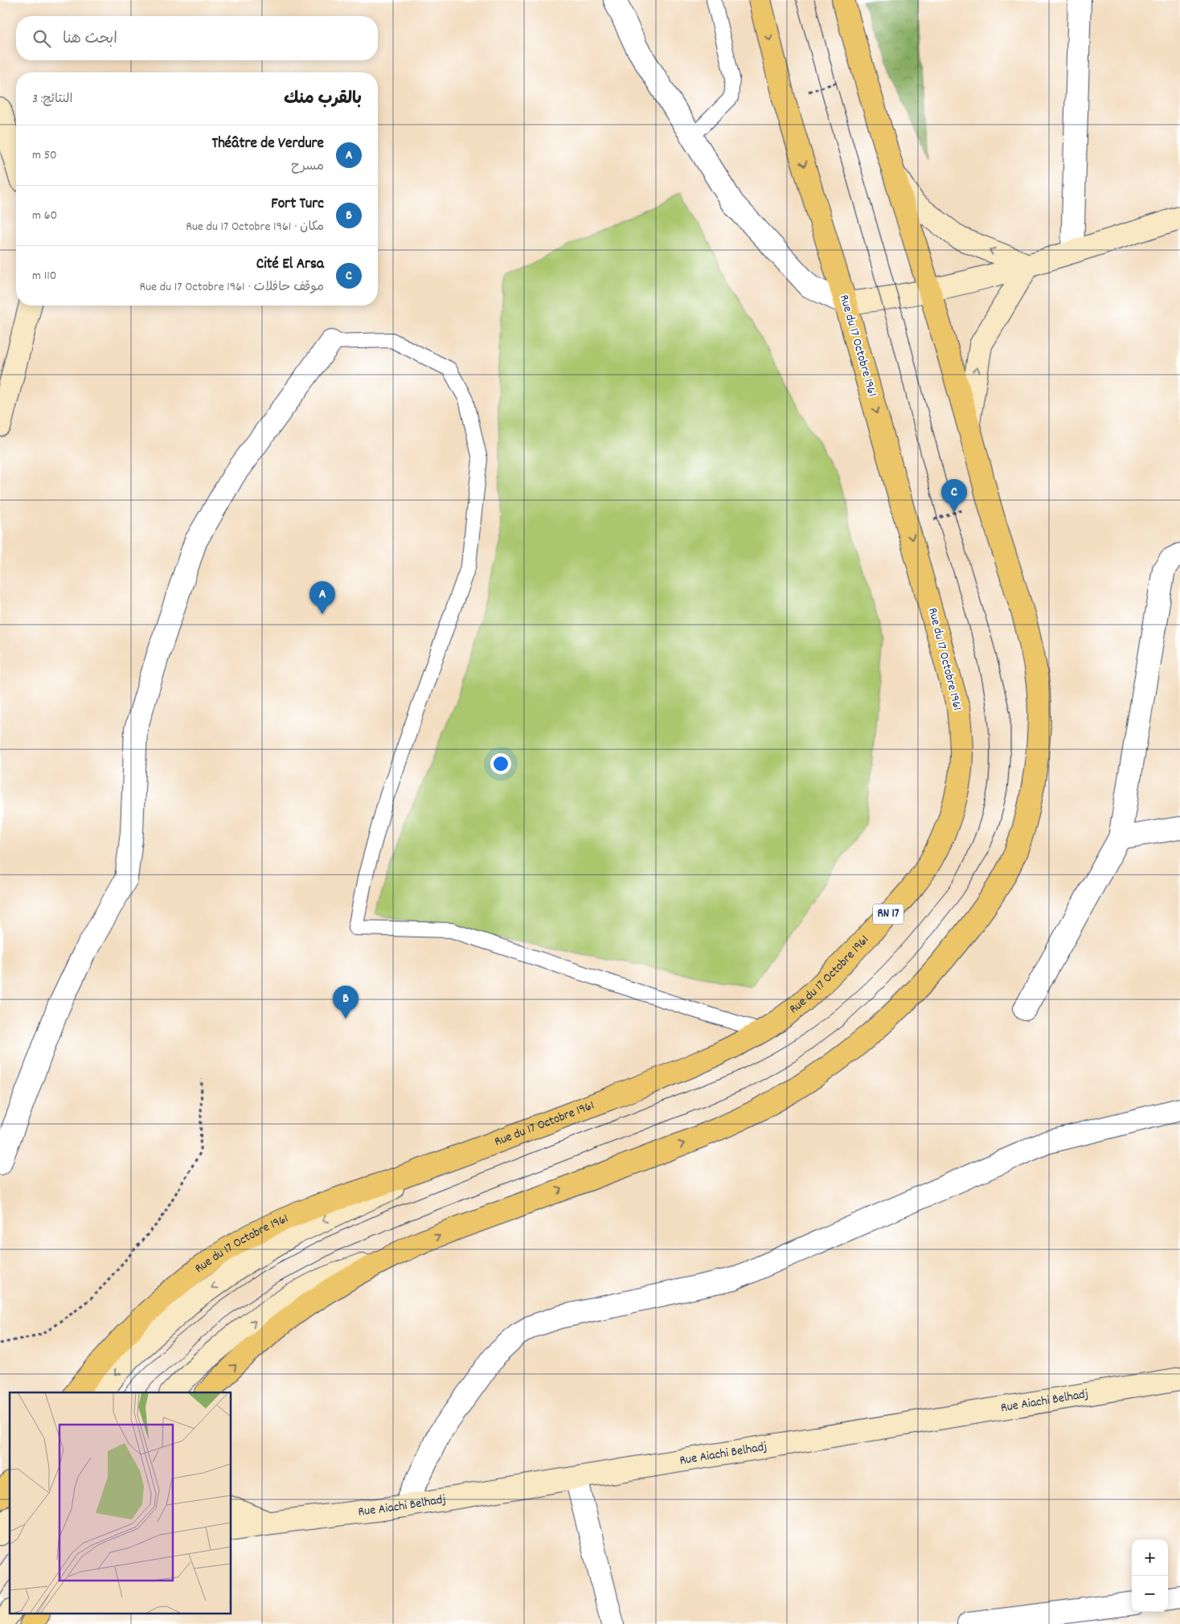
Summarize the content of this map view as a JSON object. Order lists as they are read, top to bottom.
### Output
{
  "streets": {
    "main road": ["Rue du 17 Octobre 1961", "RN 17", "Rue Aiachi Belhadj"]
  },
  "page": {
    "search": "ابحث هنا",
    "heading": ["بالقرب منك", "النتائج: 3"],
    "list": [
      {
        "mark": "A",
        "name": "Théâtre de Verdure",
        "note": "مسرح",
        "value": "50 m"
      },
      {
        "mark": "B",
        "name": "Fort Turc",
        "note": "مكان · Rue du 17 Octobre 1961",
        "value": "60 m"
      },
      {
        "mark": "C",
        "name": "Cité El Arsa",
        "note": "موقف حافلات · Rue du 17 Octobre 1961",
        "value": "110 m"
      }
    ],
    "pins": ["C", "A", "B"],
    "map_buttons": ["+", "−"]
  }
}
